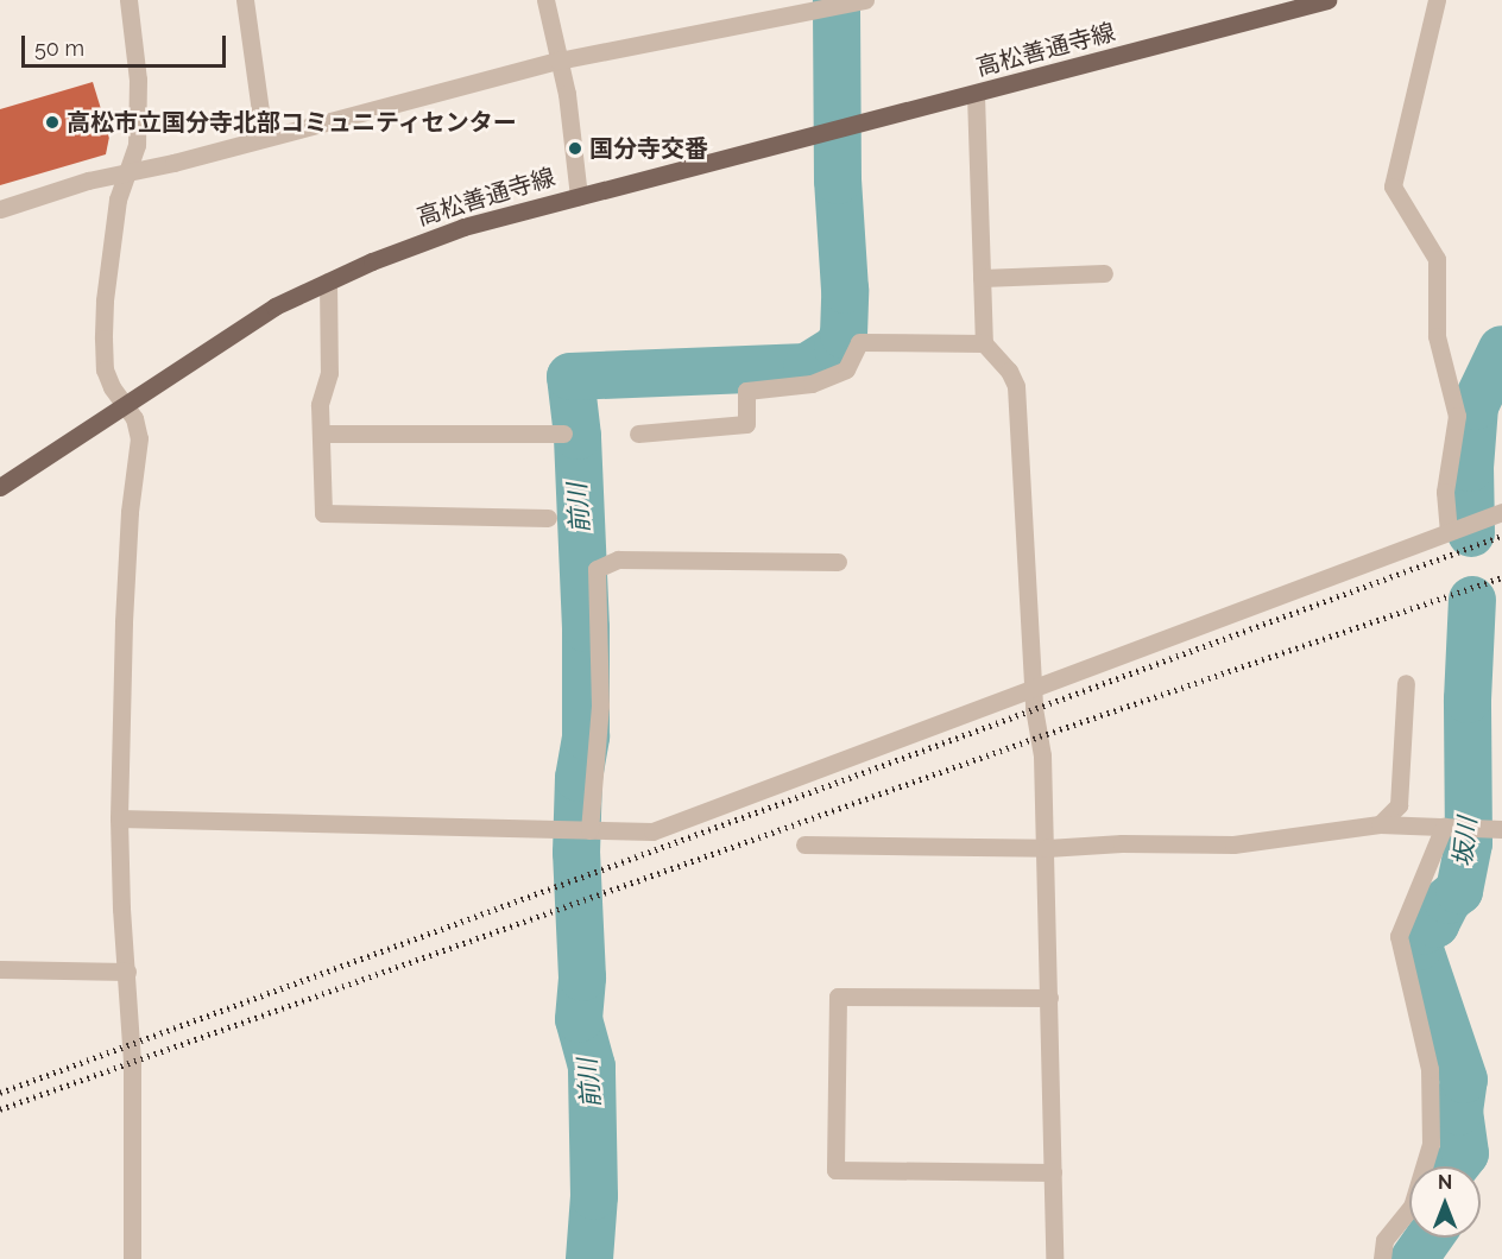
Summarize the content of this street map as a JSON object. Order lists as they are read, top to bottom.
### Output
{
  "streets": {
    "main road": ["高松善通寺線"]
  },
  "water": ["前川", "坂川"],
  "places": ["高松市立国分寺北部コミュニティセンター", "国分寺交番"],
  "scale_bar": "50 m",
  "north": "top"
}
